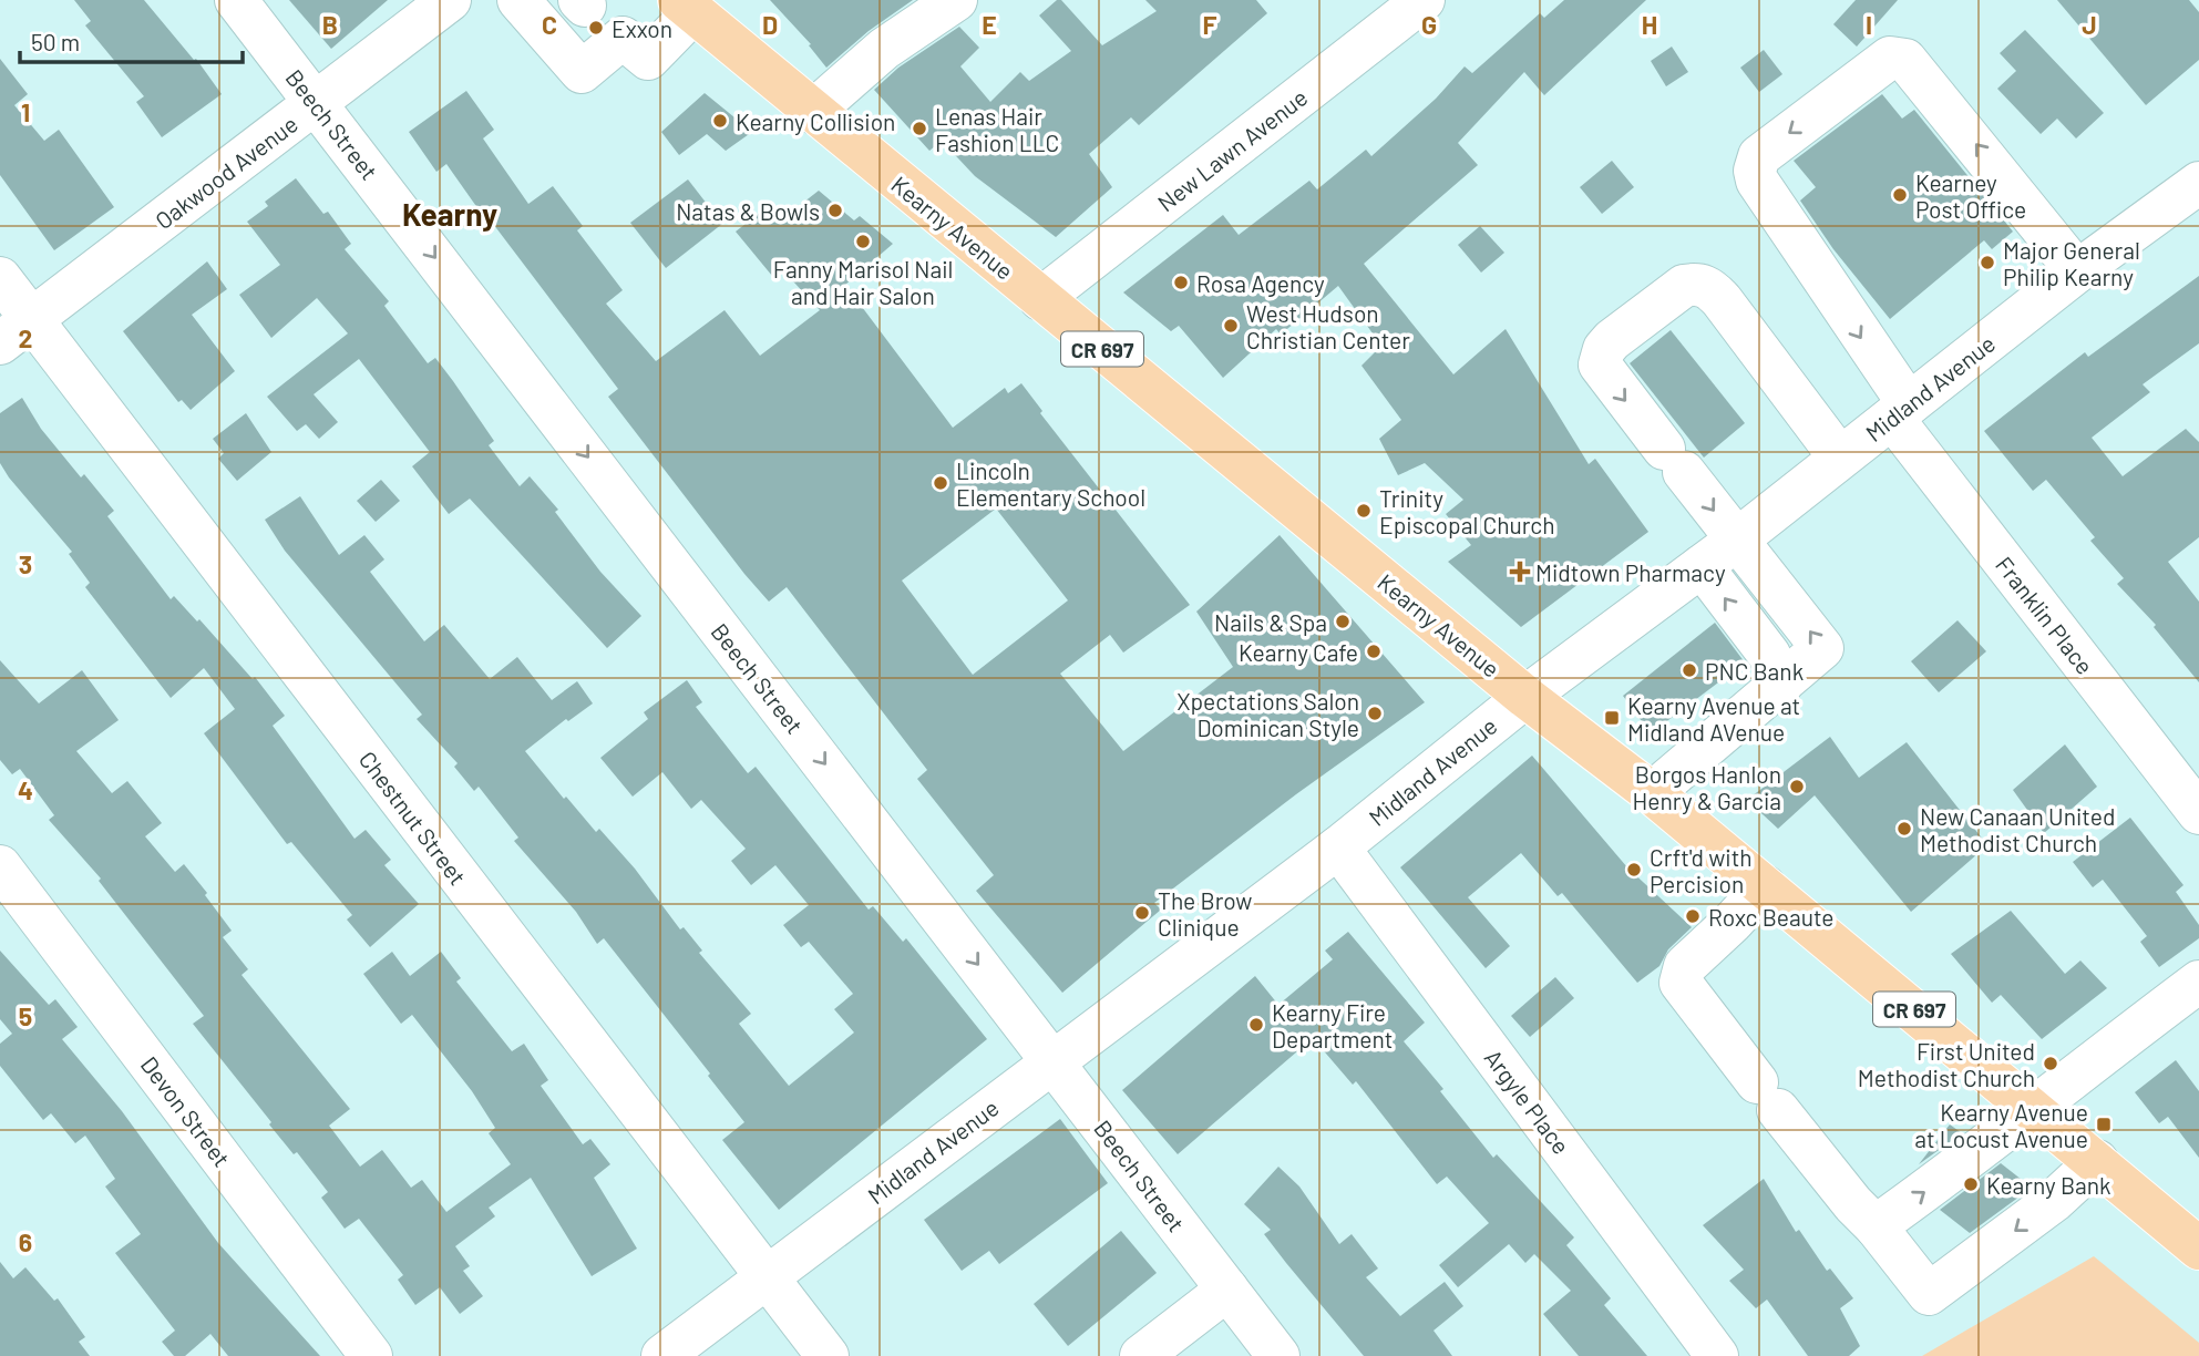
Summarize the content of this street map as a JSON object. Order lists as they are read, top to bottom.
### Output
{
  "streets": {
    "main road": ["Kearny Avenue", "CR 697"],
    "street": [
      "Beech Street",
      "New Lawn Avenue",
      "Oakwood Avenue",
      "Midland Avenue",
      "Franklin Place",
      "Chestnut Street",
      "Argyle Place",
      "Devon Street"
    ]
  },
  "crossings": [
    ["Beech Street", "Oakwood Avenue"],
    ["Beech Street", "Midland Avenue"],
    ["New Lawn Avenue", "Kearny Avenue"],
    ["Oakwood Avenue", "Chestnut Street"],
    ["Kearny Avenue", "Midland Avenue"],
    ["Midland Avenue", "Franklin Place"],
    ["Midland Avenue", "Chestnut Street"],
    ["Midland Avenue", "Argyle Place"]
  ],
  "one_way": ["Beech Street"],
  "districts": ["Kearny"],
  "places": {
    "other": [
      "Exxon",
      "Kearny Collision",
      "Lenas Hair Fashion LLC",
      "Kearney Post Office",
      "Natas & Bowls",
      "Fanny Marisol Nail and Hair Salon",
      "Major General Philip Kearny",
      "Rosa Agency",
      "West Hudson Christian Center",
      "Lincoln Elementary School",
      "Trinity Episcopal Church",
      "Nails & Spa",
      "Kearny Cafe",
      "PNC Bank",
      "Xpectations Salon Dominican Style",
      "Borgos Hanlon Henry & Garcia",
      "New Canaan United Methodist Church",
      "Crft'd with Percision",
      "The Brow Clinique",
      "Roxc Beaute",
      "Kearny Fire Department",
      "First United Methodist Church",
      "Kearny Bank"
    ],
    "health": ["Midtown Pharmacy"],
    "transit": ["Kearny Avenue at Midland AVenue", "Kearny Avenue at Locust Avenue"]
  },
  "scale_bar": "50 m",
  "grid": {
    "columns": [
      "B",
      "C",
      "D",
      "E",
      "F",
      "G",
      "H",
      "I",
      "J"
    ],
    "rows": [
      "1",
      "2",
      "3",
      "4",
      "5",
      "6"
    ]
  }
}
